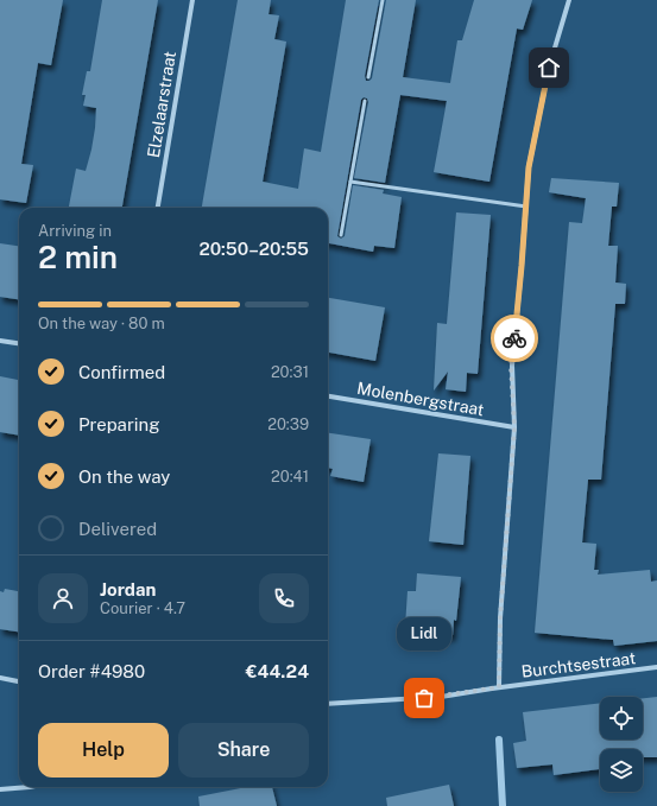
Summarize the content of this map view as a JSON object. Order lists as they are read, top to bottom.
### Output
{
  "streets": {
    "street": ["Elzelaarstraat", "Molenbergstraat", "Burchtsestraat"]
  },
  "places": ["Lidl"],
  "page": {
    "heading": ["2 min", "Arriving in", "20:50–20:55"],
    "panel": [
      "Jordan",
      "Courier · 4.7",
      "Order #4980",
      "€44.24"
    ],
    "bar": "On the way · 80 m",
    "list": [
      ["Confirmed", "20:31"],
      ["Preparing", "20:39"],
      ["On the way", "20:41"],
      "Delivered"
    ],
    "bubble": "Lidl",
    "buttons": ["Help", "Share"]
  }
}
